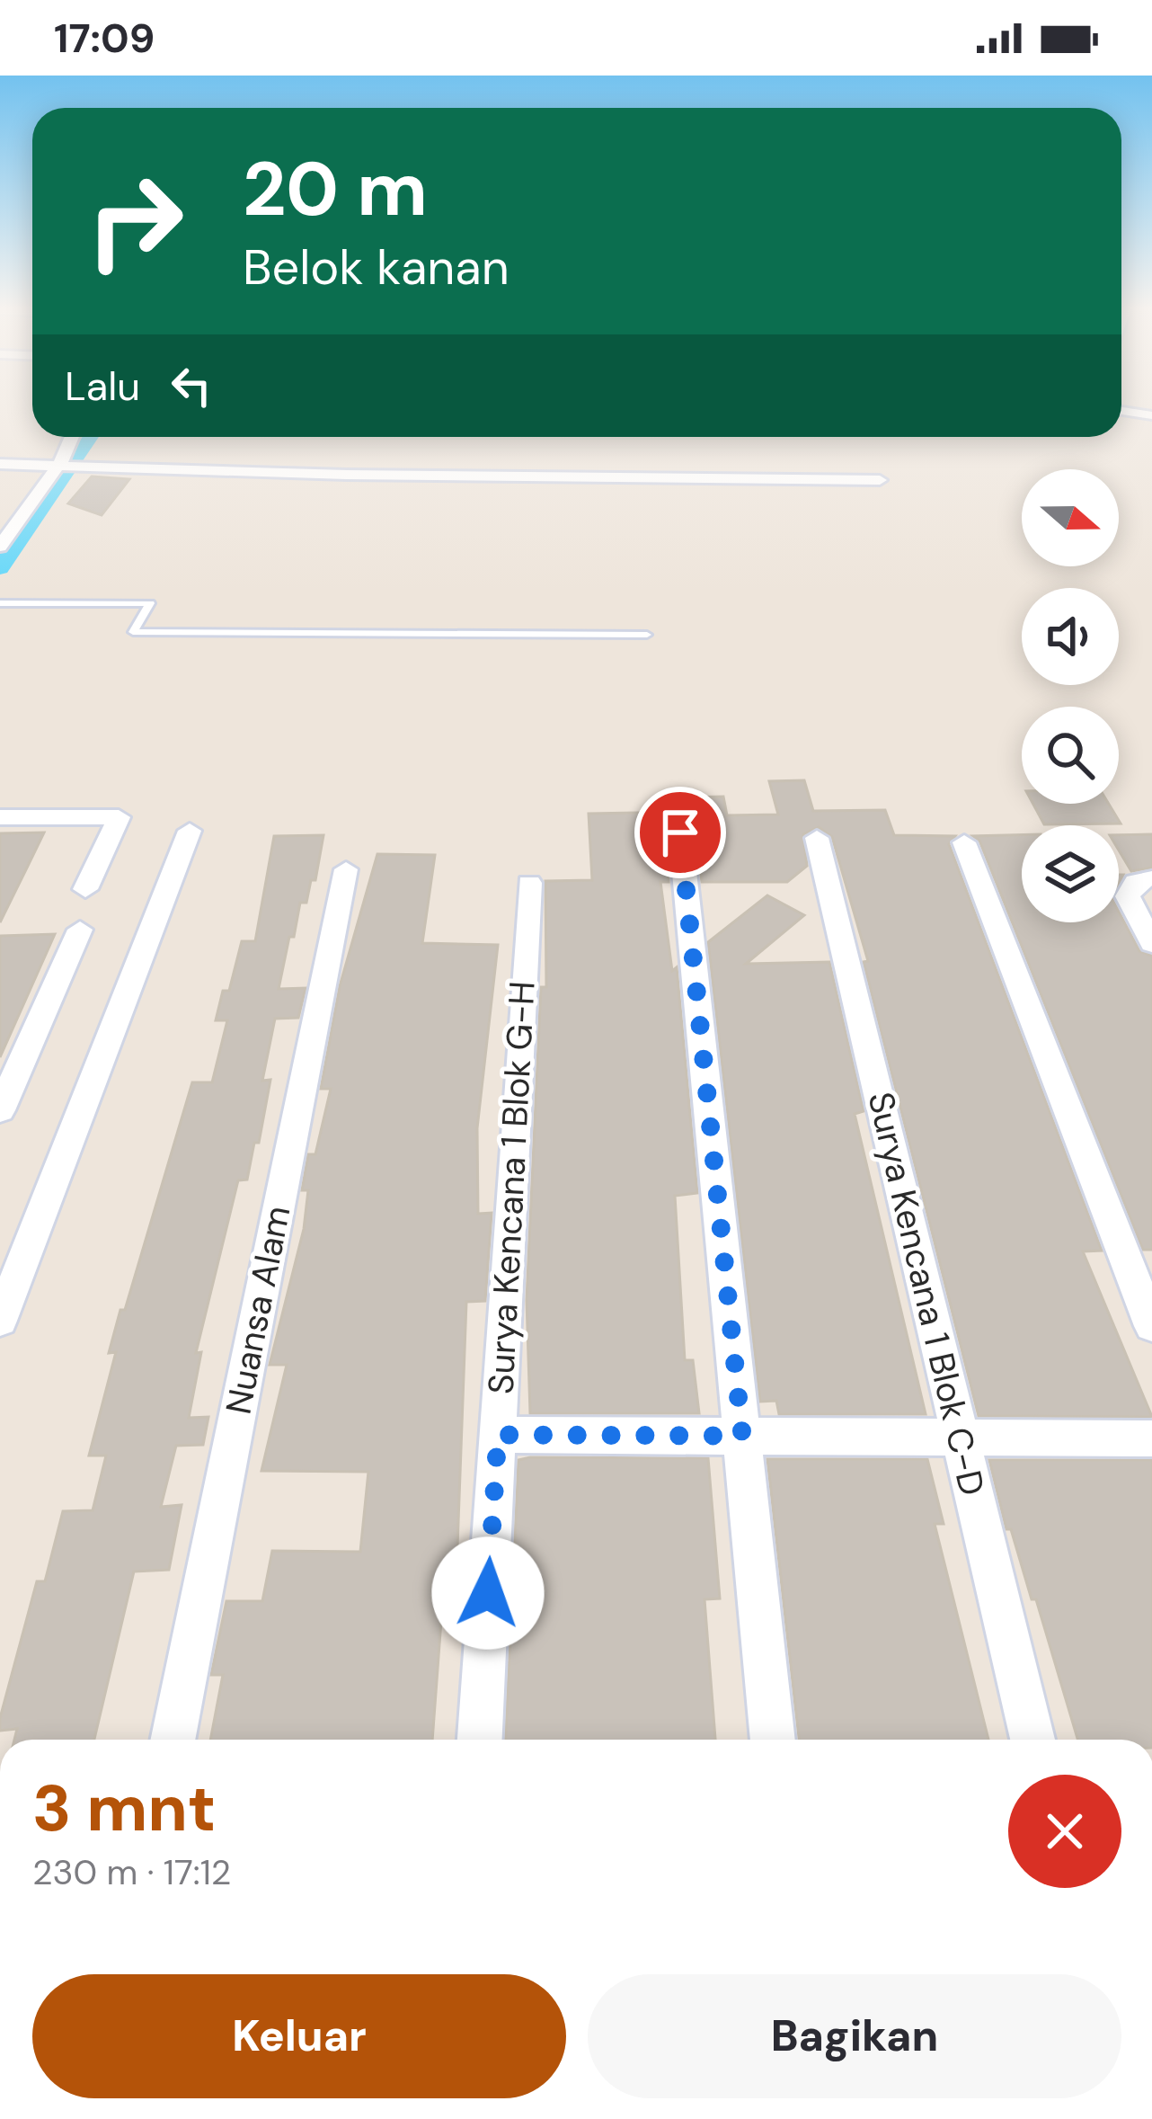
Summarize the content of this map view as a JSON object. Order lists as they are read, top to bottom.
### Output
{
  "streets": {
    "street": ["Surya Kencana 1 Blok G-H", "Surya Kencana 1 Blok C-D", "Nuansa Alam"]
  },
  "north": "right",
  "page": {
    "status": "17:09",
    "turn": ["20 m", "Belok kanan"],
    "then": "Lalu",
    "heading": ["3 mnt", "230 m · 17:12"],
    "buttons": ["Keluar", "Bagikan"]
  }
}
